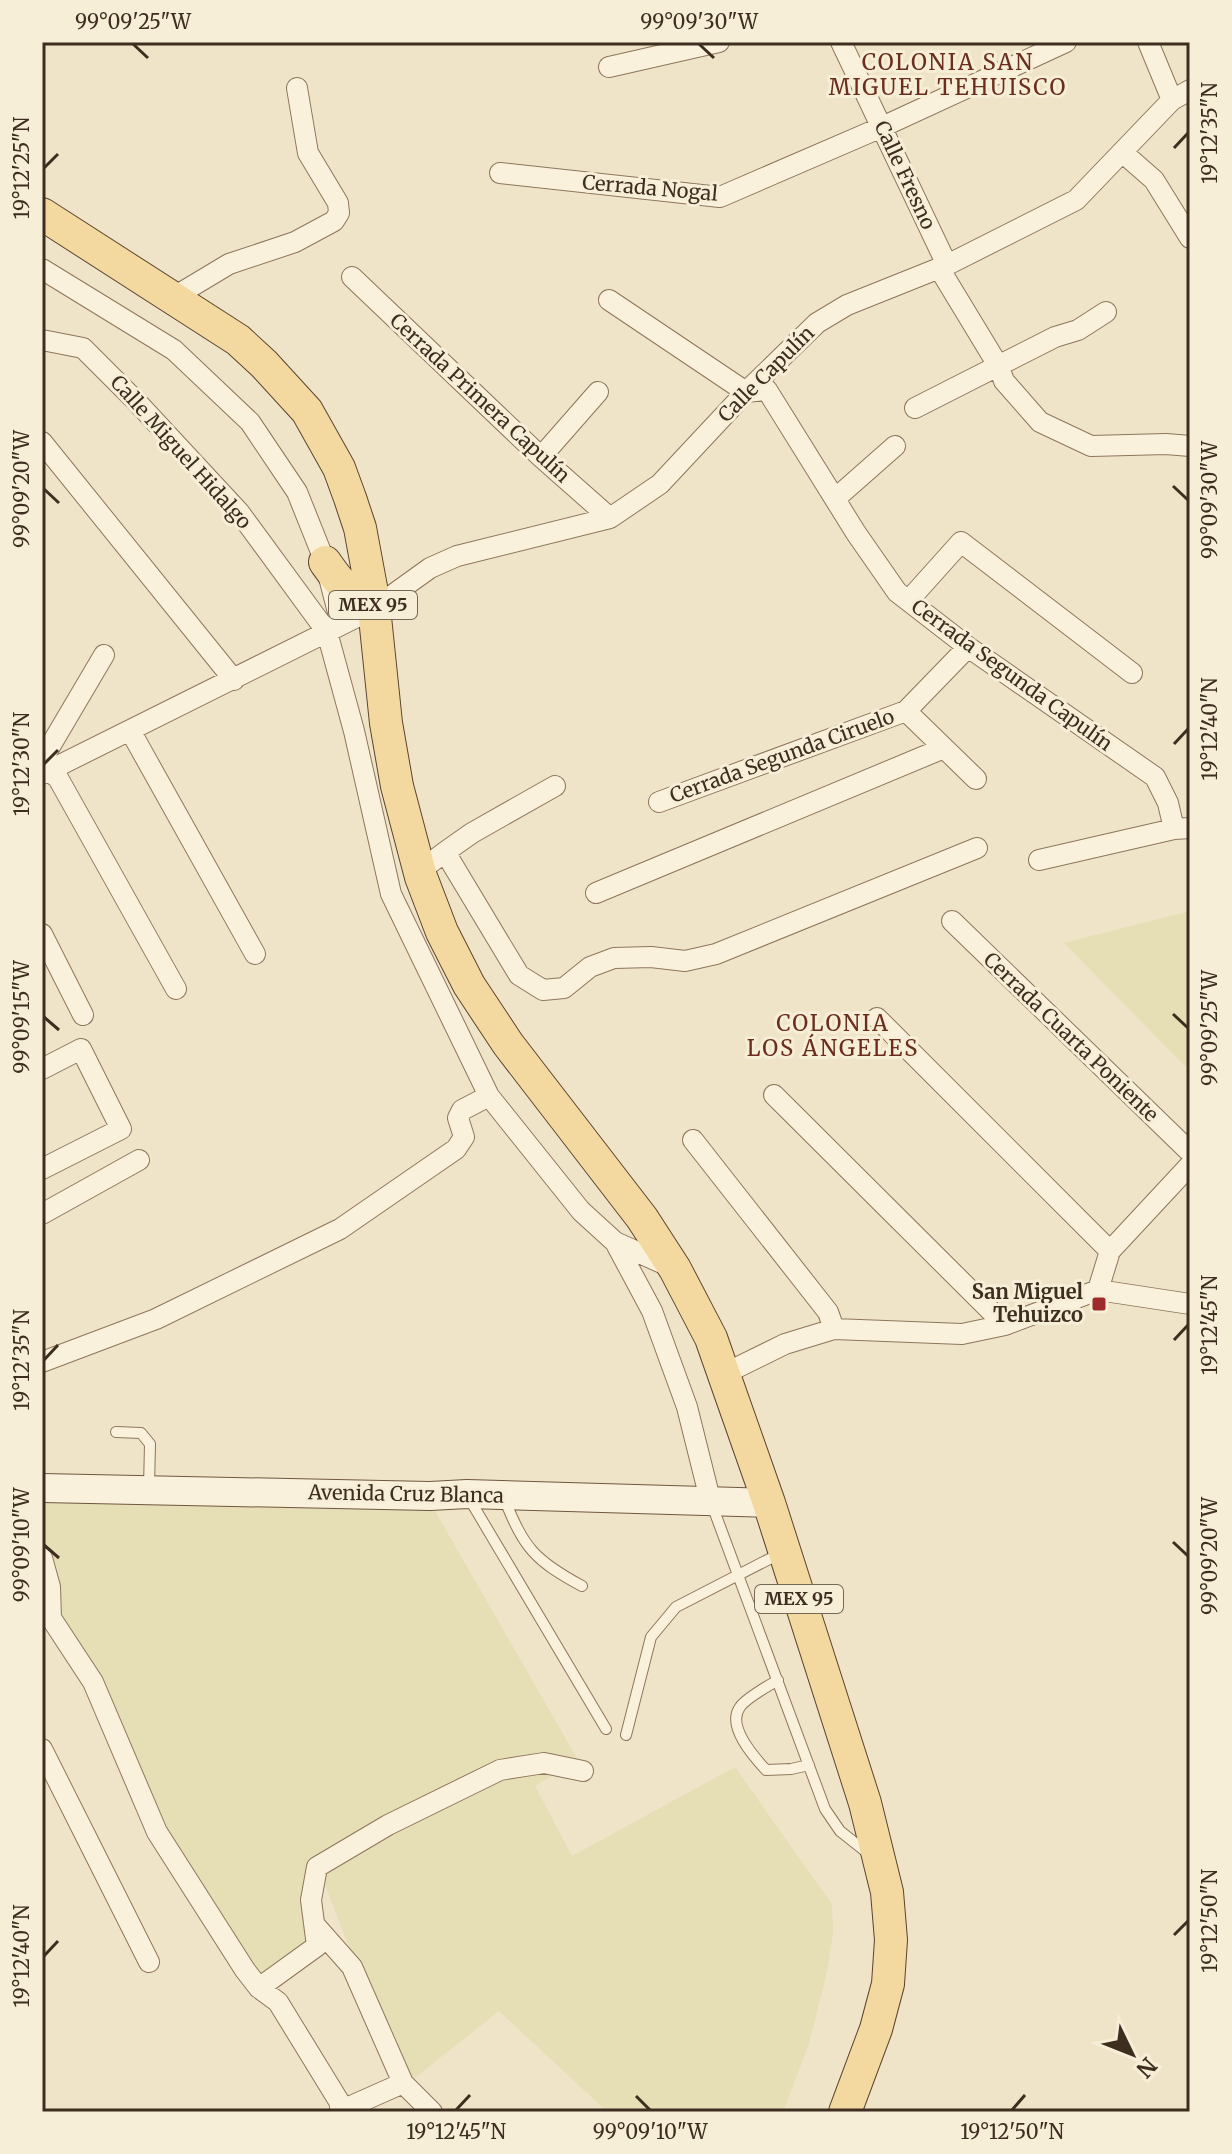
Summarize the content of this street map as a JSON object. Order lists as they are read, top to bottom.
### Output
{
  "streets": {
    "main road": ["MEX 95", "Avenida Cruz Blanca"],
    "street": [
      "Calle Fresno",
      "Cerrada Nogal",
      "Calle Capulín",
      "Cerrada Primera Capulín",
      "Calle Miguel Hidalgo",
      "Cerrada Segunda Capulín",
      "Cerrada Segunda Ciruelo",
      "Cerrada Cuarta Poniente"
    ]
  },
  "crossings": [
    ["Calle Fresno", "Cerrada Nogal"],
    ["Calle Fresno", "Calle Capulín"],
    ["Calle Capulín", "Cerrada Primera Capulín"],
    ["Calle Capulín", "Calle Miguel Hidalgo"],
    ["Calle Capulín", "MEX 95"],
    ["Calle Capulín", "Cerrada Segunda Capulín"],
    ["MEX 95", "Avenida Cruz Blanca"]
  ],
  "districts": ["COLONIA SAN MIGUEL TEHUISCO", "COLONIA LOS ÁNGELES"],
  "places": {
    "transit": ["San Miguel Tehuizco"]
  },
  "north": "bottom right",
  "coordinates": [
    "99°09'25\"W",
    "99°09'30\"W",
    "19°12'35\"N",
    "19°12'25\"N",
    "99°09'20\"W",
    "19°12'40\"N",
    "19°12'30\"N",
    "99°09'15\"W",
    "19°12'45\"N",
    "99°09'10\"W",
    "19°12'50\"N"
  ]
}
